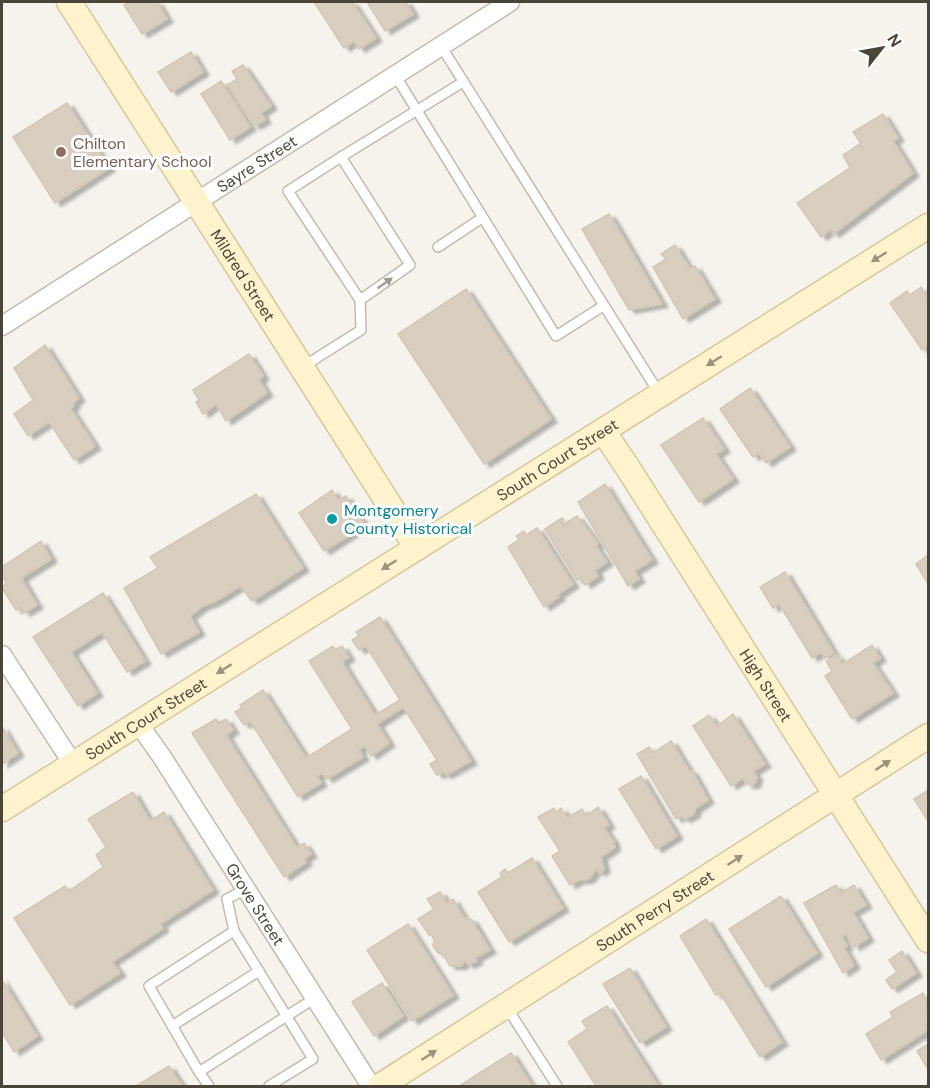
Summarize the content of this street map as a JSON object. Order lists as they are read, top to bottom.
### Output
{
  "streets": {
    "main road": [
      "Mildred Street",
      "South Court Street",
      "High Street",
      "South Perry Street"
    ],
    "street": ["Sayre Street", "Grove Street"]
  },
  "crossings": [
    ["Sayre Street", "Mildred Street"],
    ["Mildred Street", "South Court Street"],
    ["South Court Street", "High Street"],
    ["South Court Street", "Grove Street"],
    ["High Street", "South Perry Street"]
  ],
  "one_way": ["South Court Street", "South Perry Street"],
  "places": ["Chilton Elementary School", "Montgomery County Historical"],
  "north": "top right"
}
